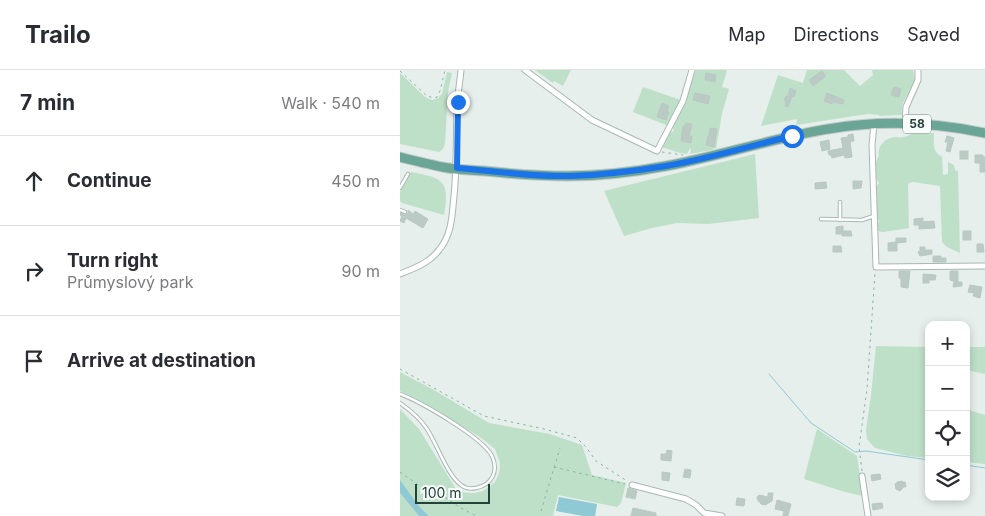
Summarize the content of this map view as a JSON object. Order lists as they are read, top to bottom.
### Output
{
  "streets": {
    "main road": ["58"]
  },
  "scale_bar": "100 m",
  "page": {
    "header": "Trailo",
    "nav": ["Map", "Directions", "Saved"],
    "heading": ["7 min", "Walk · 540 m"],
    "list": [
      ["Continue", "450 m"],
      ["Turn right", "Průmyslový park", "90 m"],
      "Arrive at destination"
    ],
    "map_buttons": ["+", "−"],
    "scale": "100 m"
  }
}
